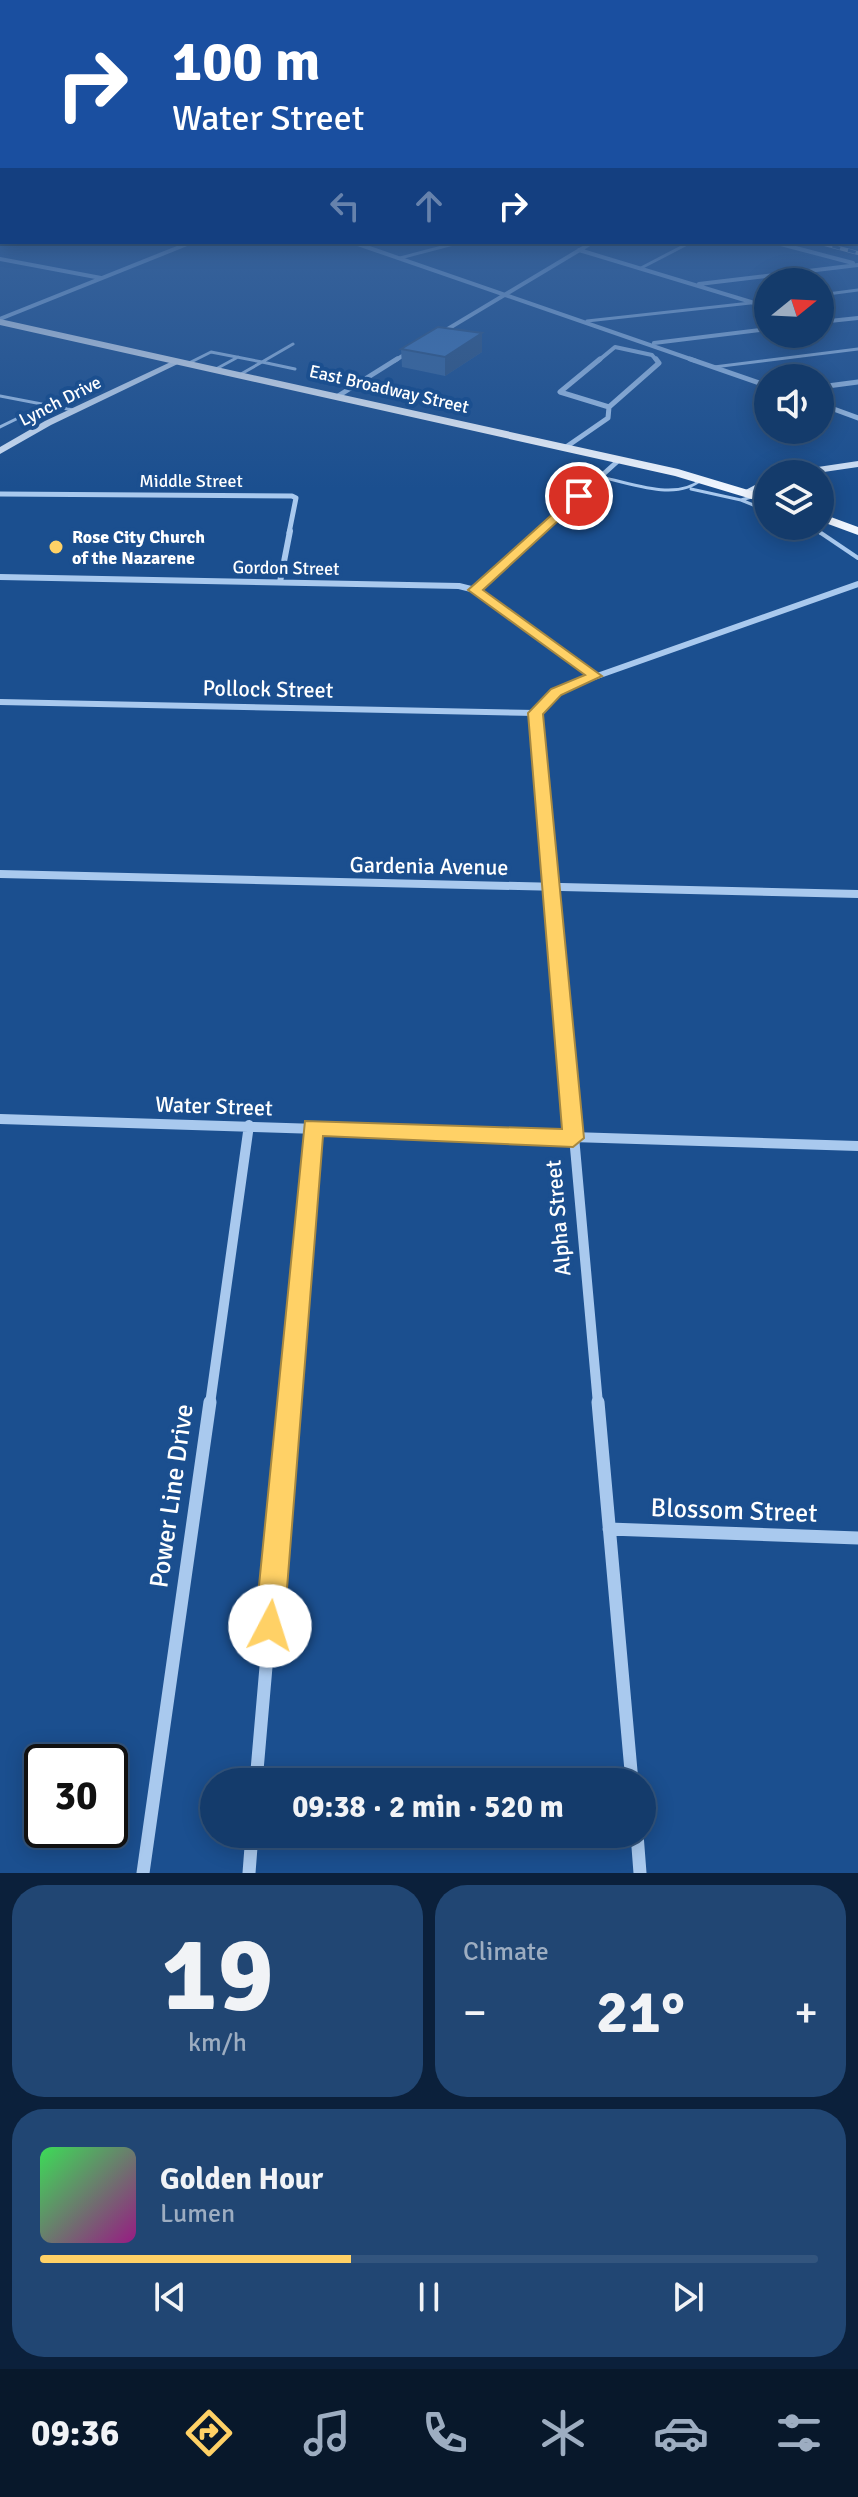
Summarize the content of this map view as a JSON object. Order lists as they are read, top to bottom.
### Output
{
  "streets": {
    "main road": ["East Broadway Street", "Lynch Drive"],
    "street": [
      "Middle Street",
      "Gordon Street",
      "Pollock Street",
      "Gardenia Avenue",
      "Water Street",
      "Alpha Street",
      "Power Line Drive",
      "Blossom Street"
    ]
  },
  "crossings": [
    ["East Broadway Street", "Lynch Drive"],
    ["Middle Street", "Gordon Street"],
    ["Pollock Street", "Alpha Street"],
    ["Gardenia Avenue", "Alpha Street"],
    ["Water Street", "Alpha Street"],
    ["Water Street", "Power Line Drive"],
    ["Alpha Street", "Blossom Street"]
  ],
  "places": ["Rose City Church of the Nazarene"],
  "north": "right",
  "page": {
    "turn": ["100 m", "Water Street"],
    "limit": "30",
    "trip": "09:38 · 2 min · 520 m",
    "tile": [
      ["19", "km/h"],
      "Climate"
    ],
    "heat": ["−", "21°", "+"],
    "song": ["Golden Hour", "Lumen"],
    "tabs": "09:36"
  }
}
